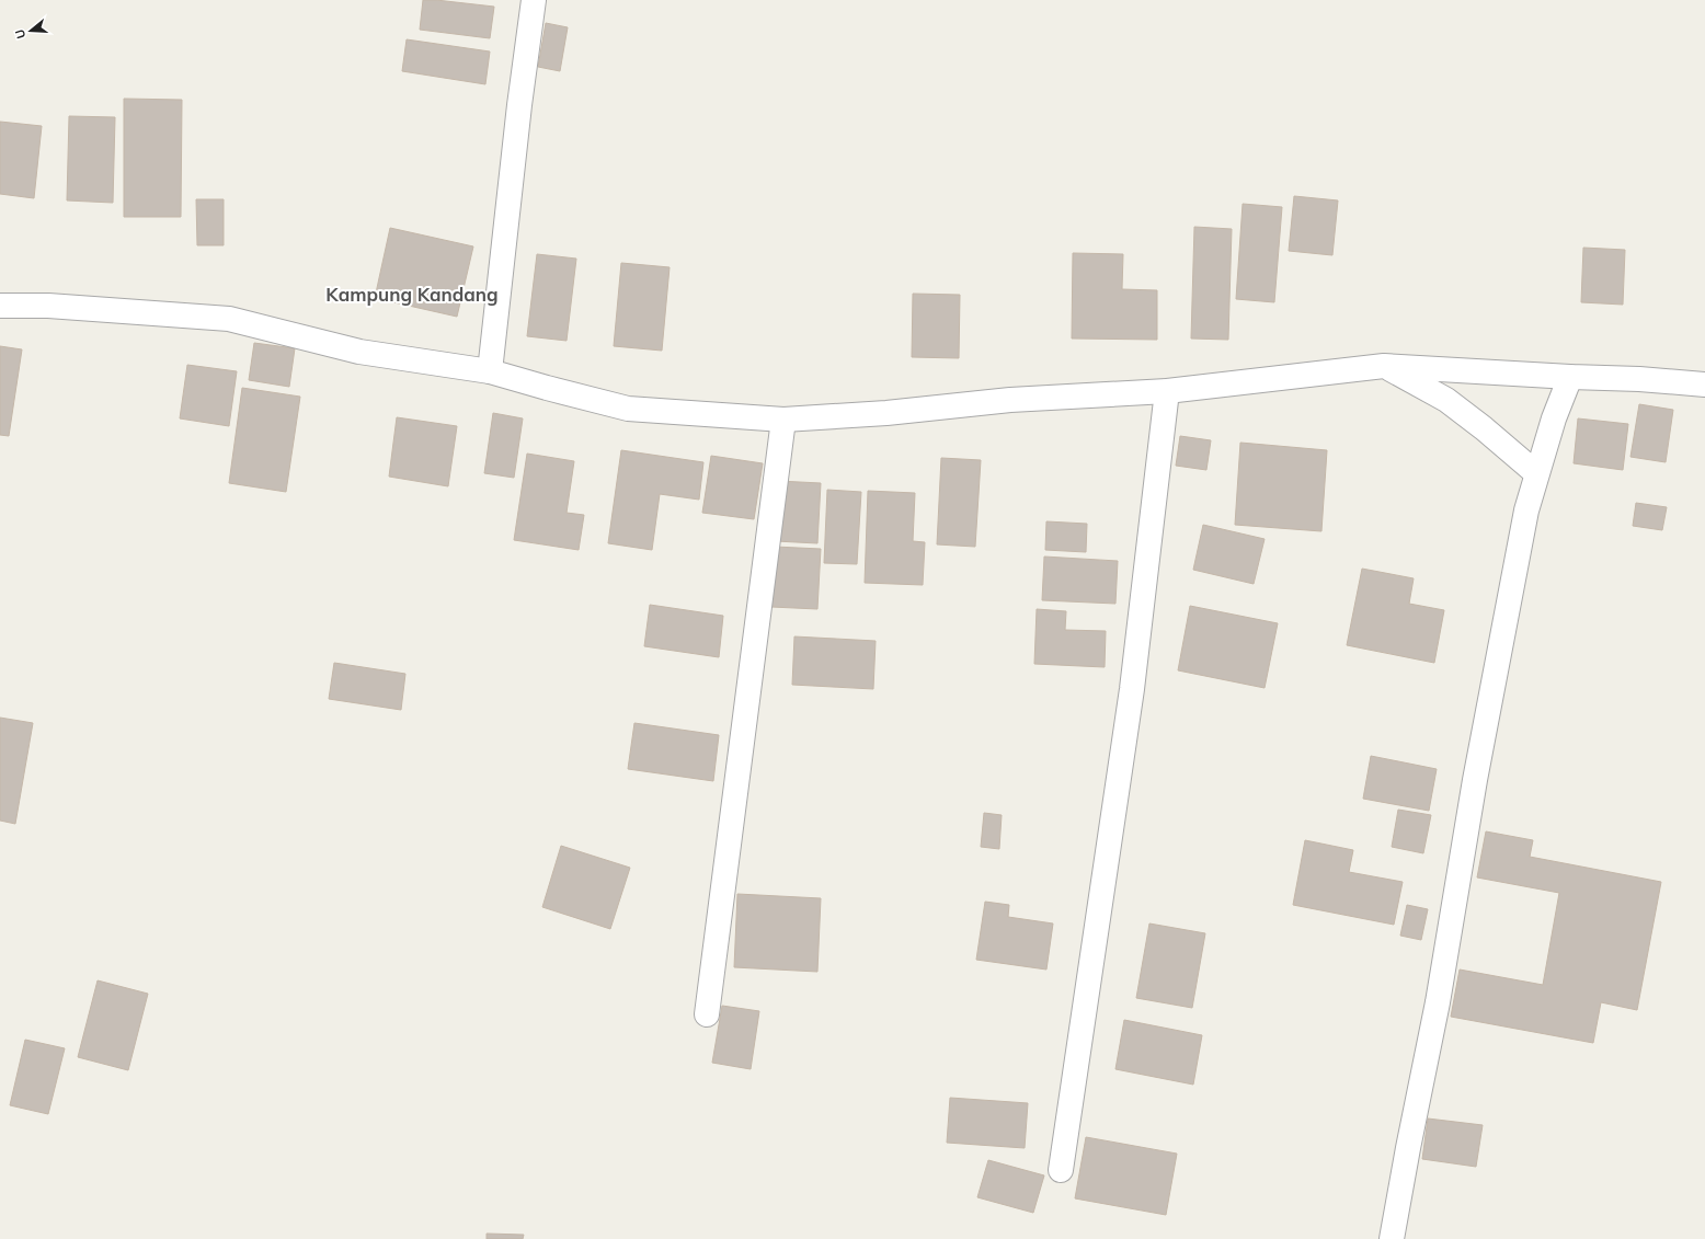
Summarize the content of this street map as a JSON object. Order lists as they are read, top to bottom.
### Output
{
  "districts": ["Kampung Kandang"],
  "north": "left"
}
